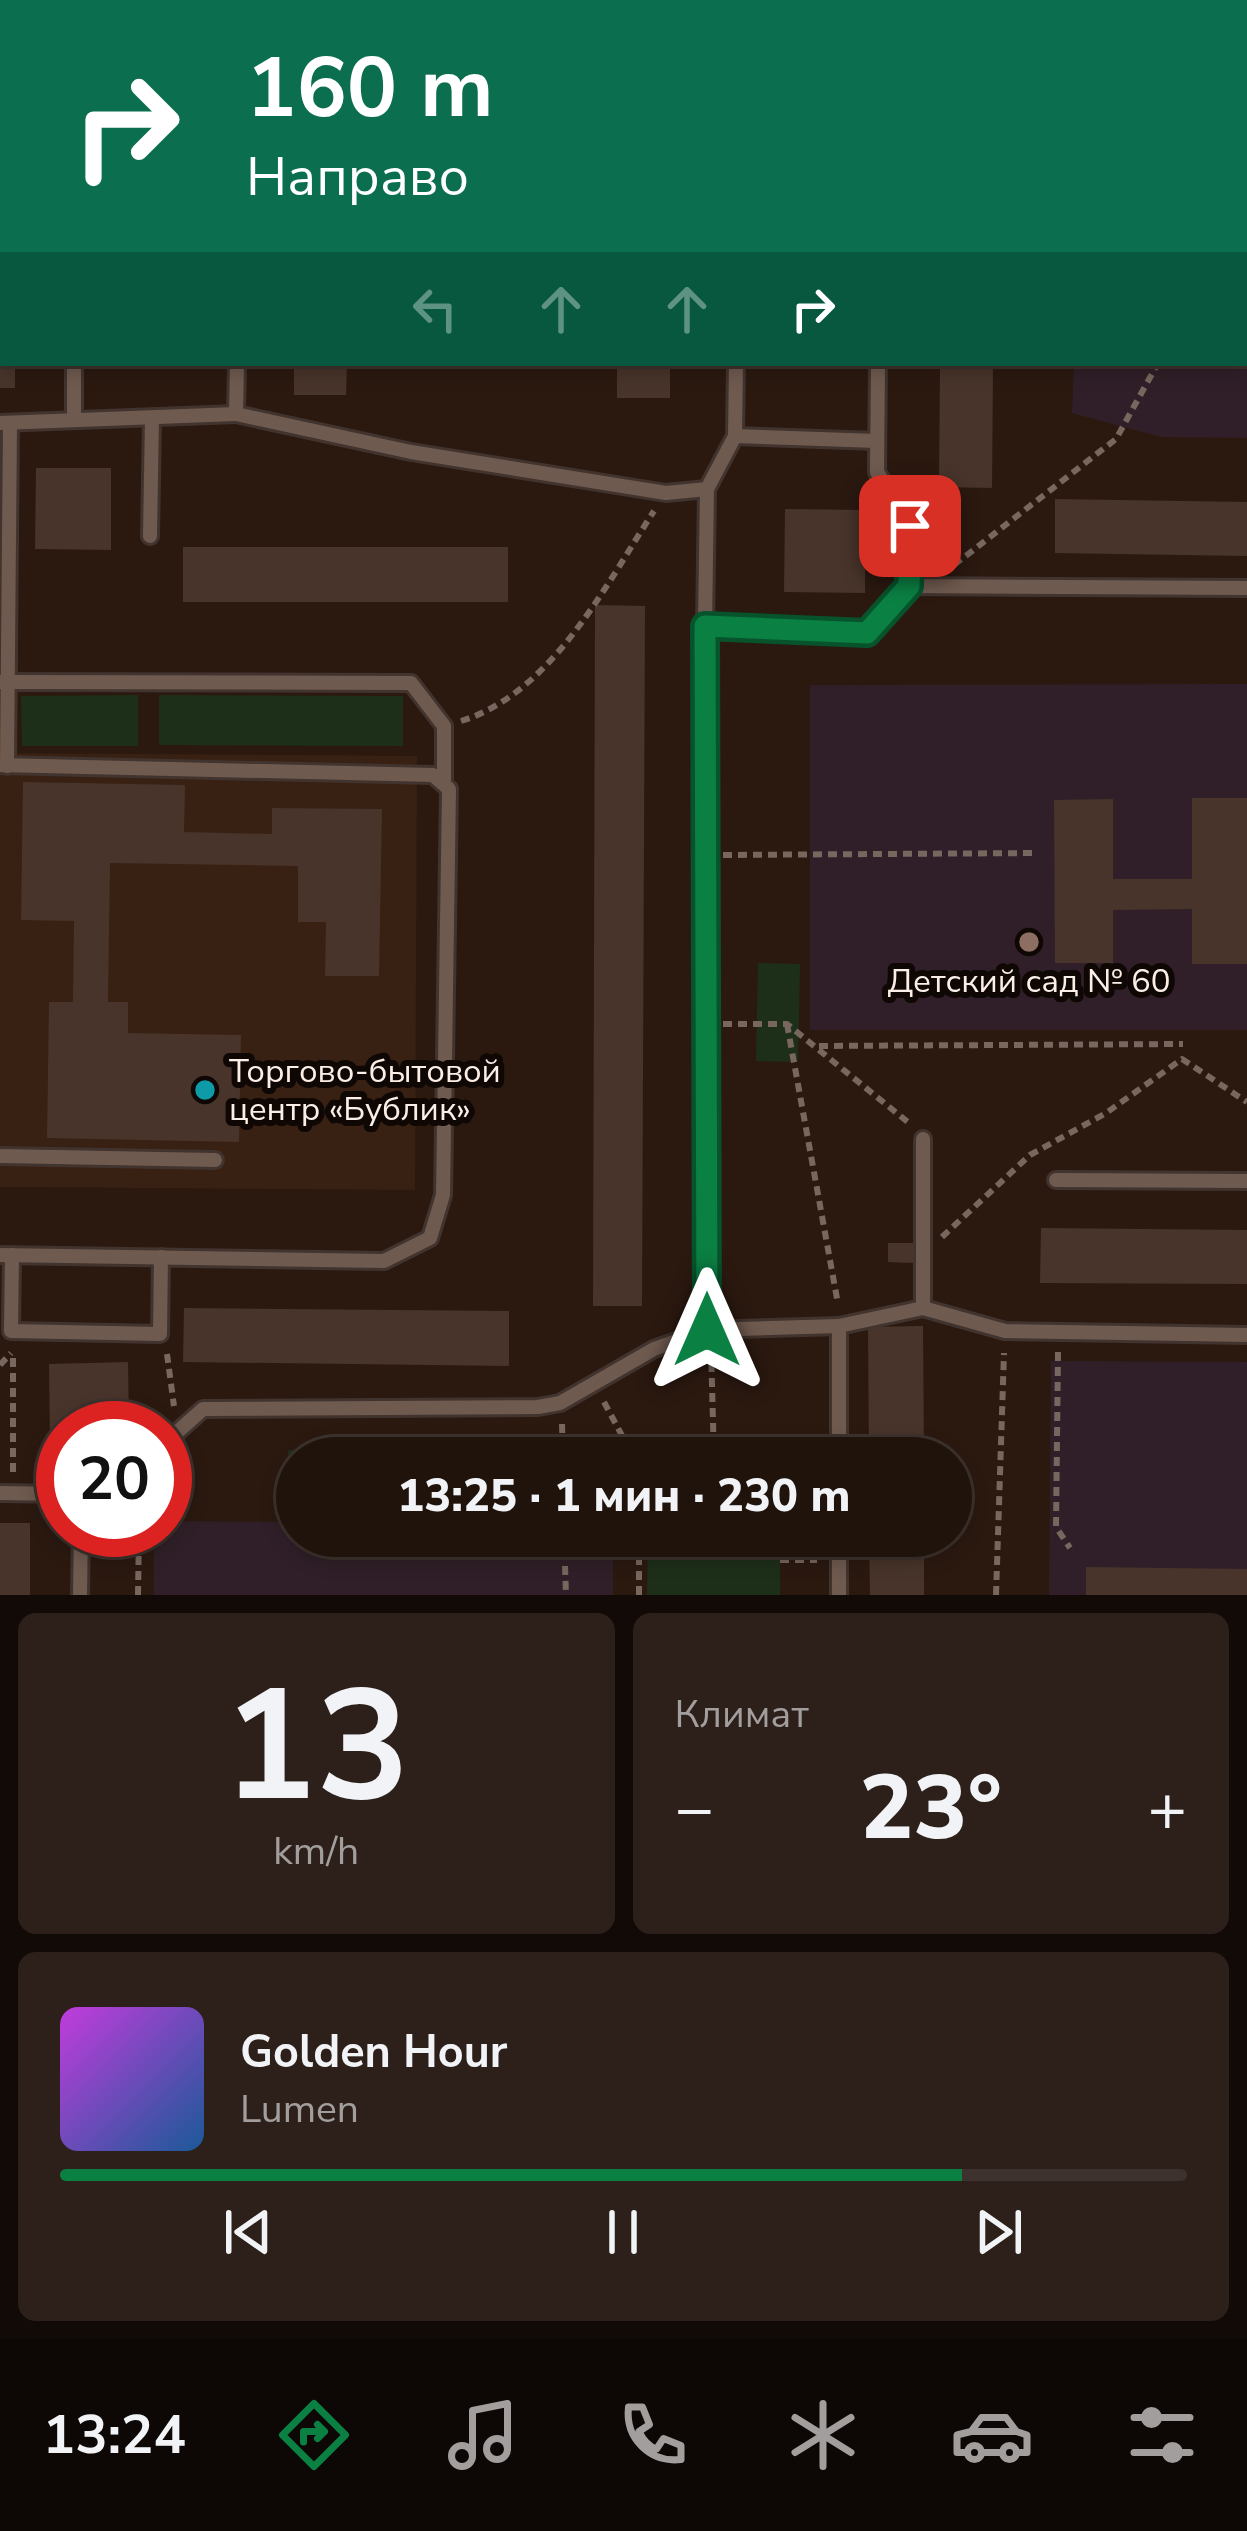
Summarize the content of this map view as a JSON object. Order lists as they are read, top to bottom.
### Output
{
  "places": ["Детский сад № 60", "Торгово-бытовой центр «Бублик»"],
  "page": {
    "turn": ["160 m", "Направо"],
    "limit": "20",
    "trip": "13:25 · 1 мин · 230 m",
    "tile": [
      ["13", "km/h"],
      "Климат"
    ],
    "heat": ["−", "23°", "+"],
    "song": ["Golden Hour", "Lumen"],
    "tabs": "13:24"
  }
}
